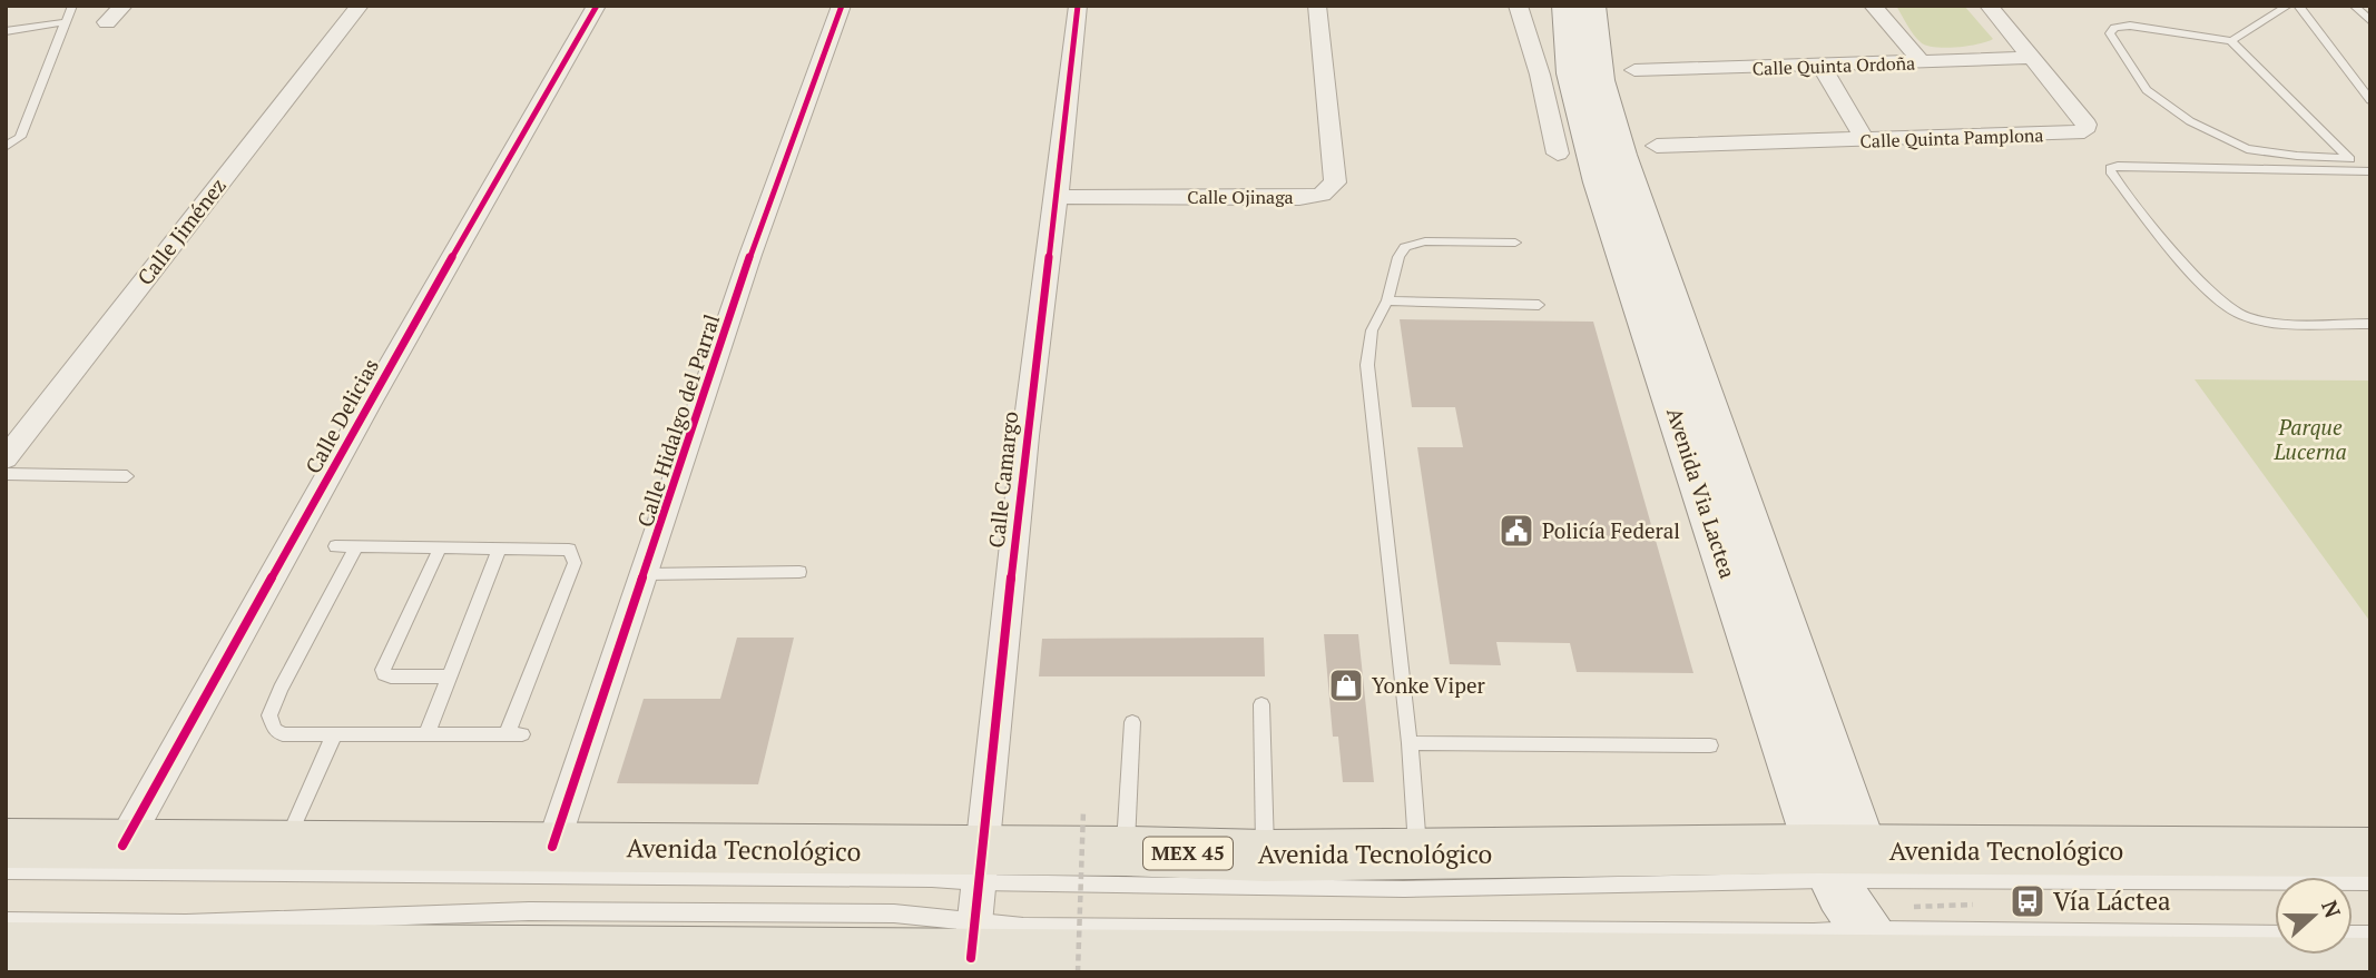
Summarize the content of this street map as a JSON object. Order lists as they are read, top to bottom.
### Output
{
  "streets": {
    "main road": ["Avenida Via Lactea", "Avenida Tecnológico", "MEX 45"],
    "street": [
      "Calle Quinta Ordoña",
      "Calle Quinta Pamplona",
      "Calle Ojinaga",
      "Calle Jiménez",
      "Calle Delicias",
      "Calle Hidalgo del Parral",
      "Calle Camargo"
    ]
  },
  "crossings": [
    ["Calle Quinta Ordoña", "Calle Quinta Pamplona"],
    ["Calle Ojinaga", "Calle Camargo"],
    ["Calle Delicias", "Avenida Tecnológico"],
    ["Calle Hidalgo del Parral", "Avenida Tecnológico"],
    ["Calle Camargo", "Avenida Tecnológico"],
    ["Avenida Via Lactea", "Avenida Tecnológico"]
  ],
  "parks": ["Parque Lucerna"],
  "places": {
    "public building": ["Policía Federal"],
    "shop": ["Yonke Viper"],
    "bus stop": ["Vía Láctea"]
  },
  "north": "right"
}
